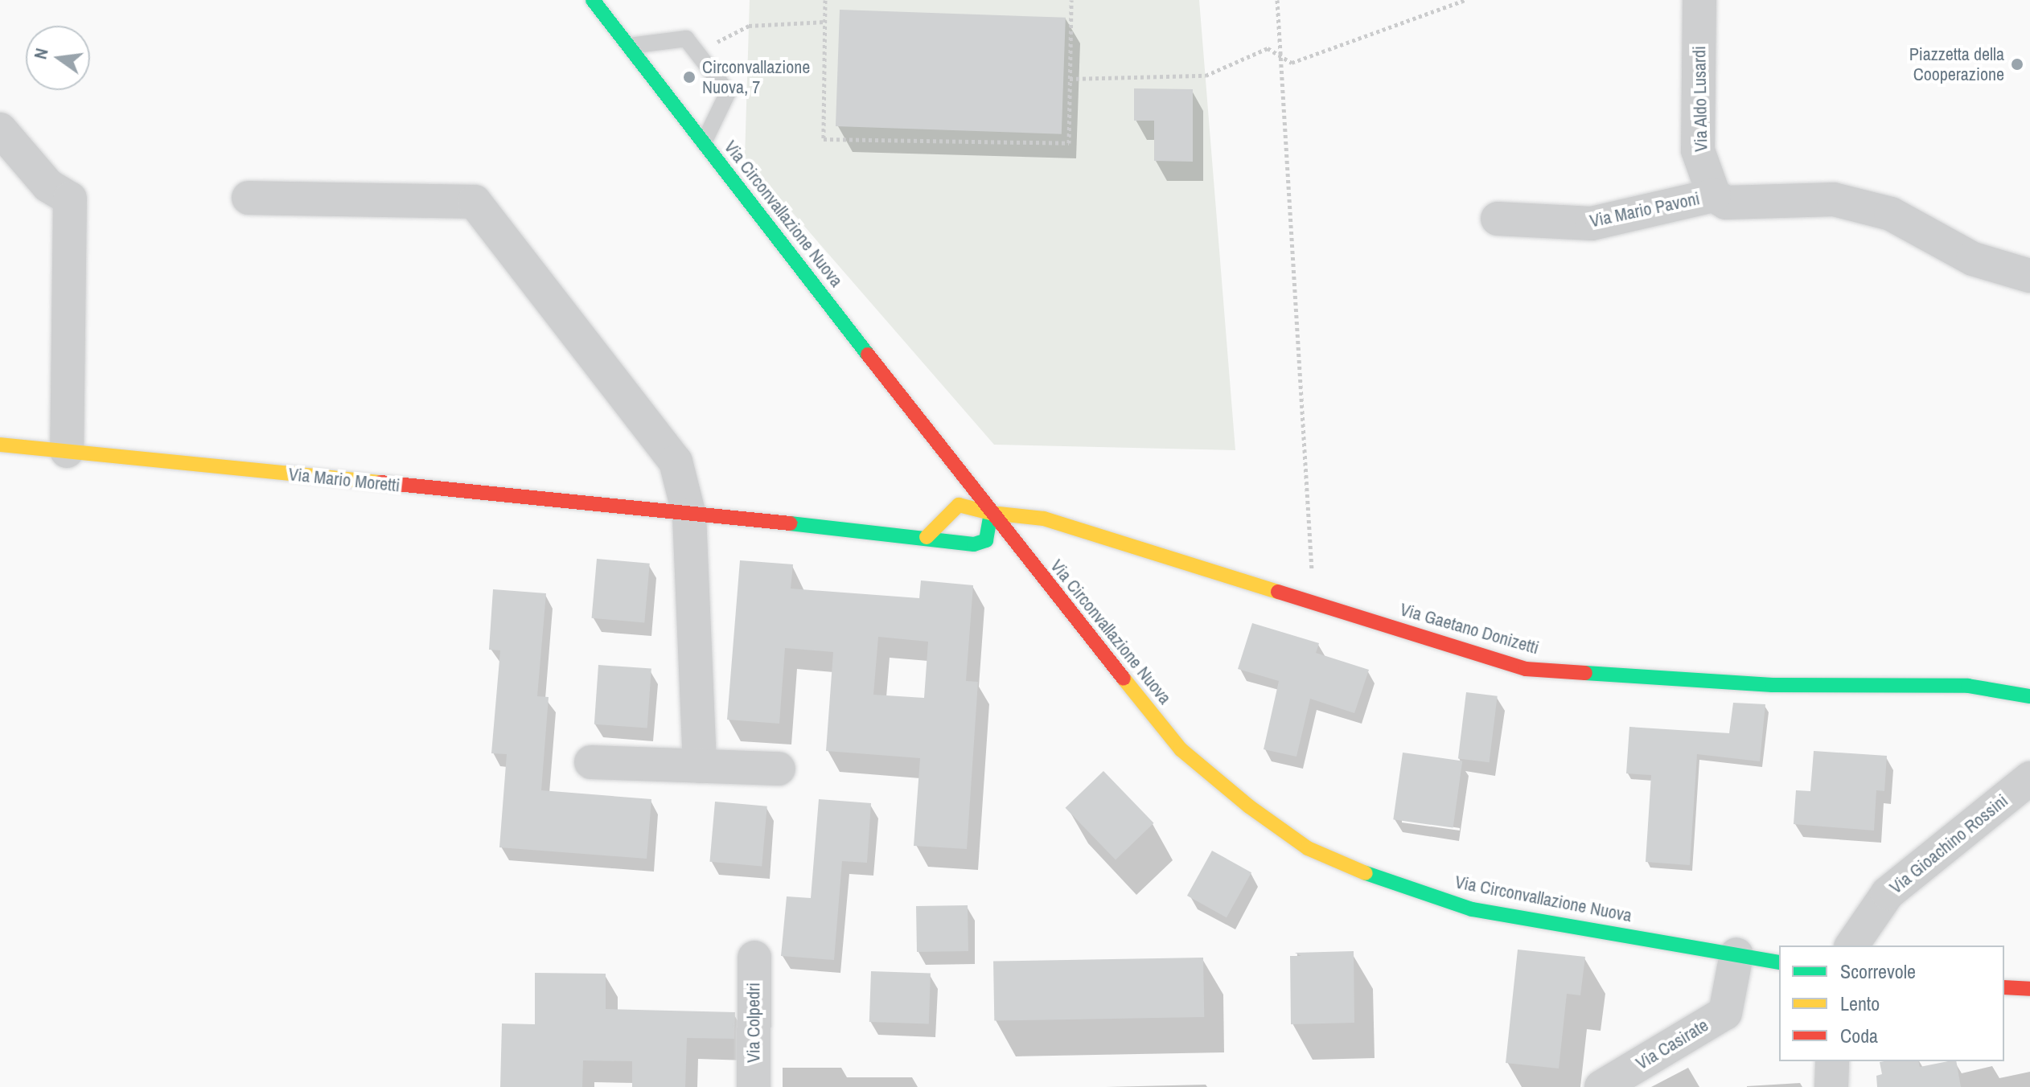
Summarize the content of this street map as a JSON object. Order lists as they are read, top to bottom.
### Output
{
  "streets": {
    "street": [
      "Via Aldo Lusardi",
      "Via Mario Pavoni",
      "Via Circonvallazione Nuova",
      "Via Mario Moretti",
      "Via Gaetano Donizetti",
      "Via Gioachino Rossini",
      "Via Colpedri",
      "Via Casirate"
    ]
  },
  "crossings": [
    ["Via Aldo Lusardi", "Via Mario Pavoni"],
    ["Via Circonvallazione Nuova", "Via Gaetano Donizetti"],
    ["Via Circonvallazione Nuova", "Via Casirate"]
  ],
  "places": ["Piazzetta della Cooperazione", "Circonvallazione Nuova, 7"],
  "legend": ["Scorrevole", "Lento", "Coda"],
  "north": "left"
}
